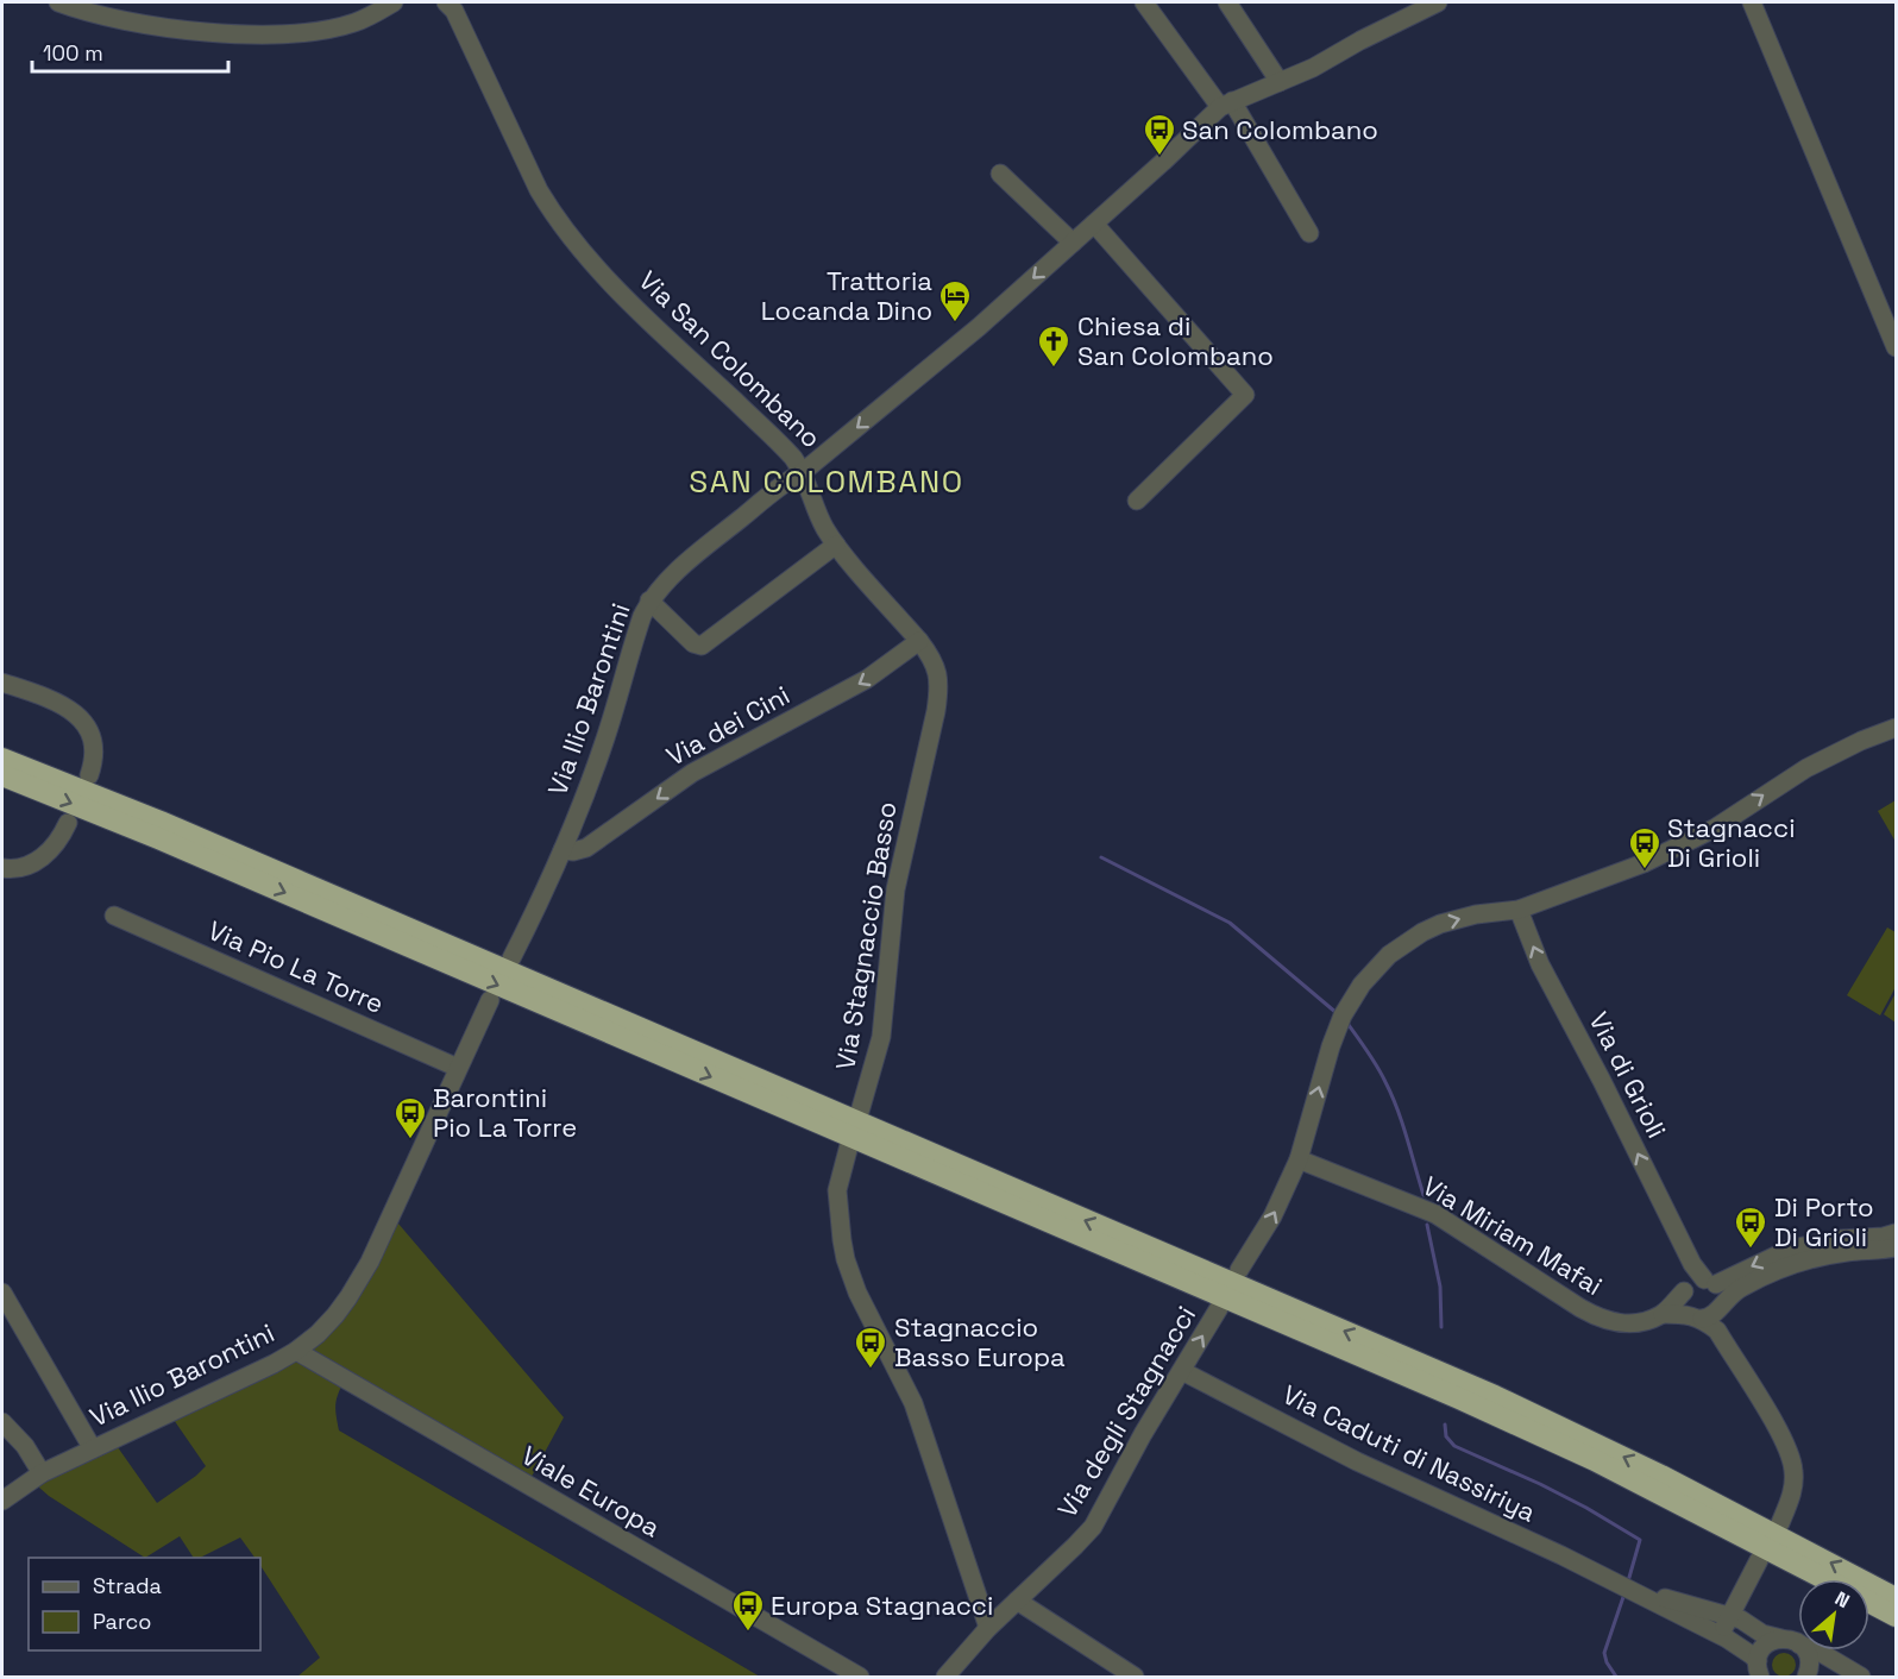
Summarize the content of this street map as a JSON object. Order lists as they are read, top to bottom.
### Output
{
  "streets": {
    "street": [
      "Via San Colombano",
      "Via Ilio Barontini",
      "Via dei Cini",
      "Via Stagnaccio Basso",
      "Via Pio La Torre",
      "Via di Grioli",
      "Via Miriam Mafai",
      "Via degli Stagnacci",
      "Via Caduti di Nassiriya",
      "Viale Europa"
    ]
  },
  "crossings": [
    ["Via San Colombano", "Via Ilio Barontini"],
    ["Via San Colombano", "Via Stagnaccio Basso"],
    ["Via Ilio Barontini", "Via dei Cini"],
    ["Via Ilio Barontini", "Via Stagnaccio Basso"],
    ["Via Ilio Barontini", "Via Pio La Torre"],
    ["Via Ilio Barontini", "Viale Europa"],
    ["Via dei Cini", "Via Stagnaccio Basso"],
    ["Via di Grioli", "Via Miriam Mafai"],
    ["Via degli Stagnacci", "Via Caduti di Nassiriya"]
  ],
  "one_way": ["Via dei Cini", "Via di Grioli"],
  "districts": ["SAN COLOMBANO"],
  "places": {
    "bus stop": [
      "San Colombano",
      "Stagnacci Di Grioli",
      "Barontini Pio La Torre",
      "Di Porto Di Grioli",
      "Stagnaccio Basso Europa",
      "Europa Stagnacci"
    ],
    "hotel": ["Trattoria Locanda Dino"],
    "church": ["Chiesa di San Colombano"]
  },
  "legend": ["Strada", "Parco"],
  "scale_bar": "100 m",
  "north": "top right"
}
